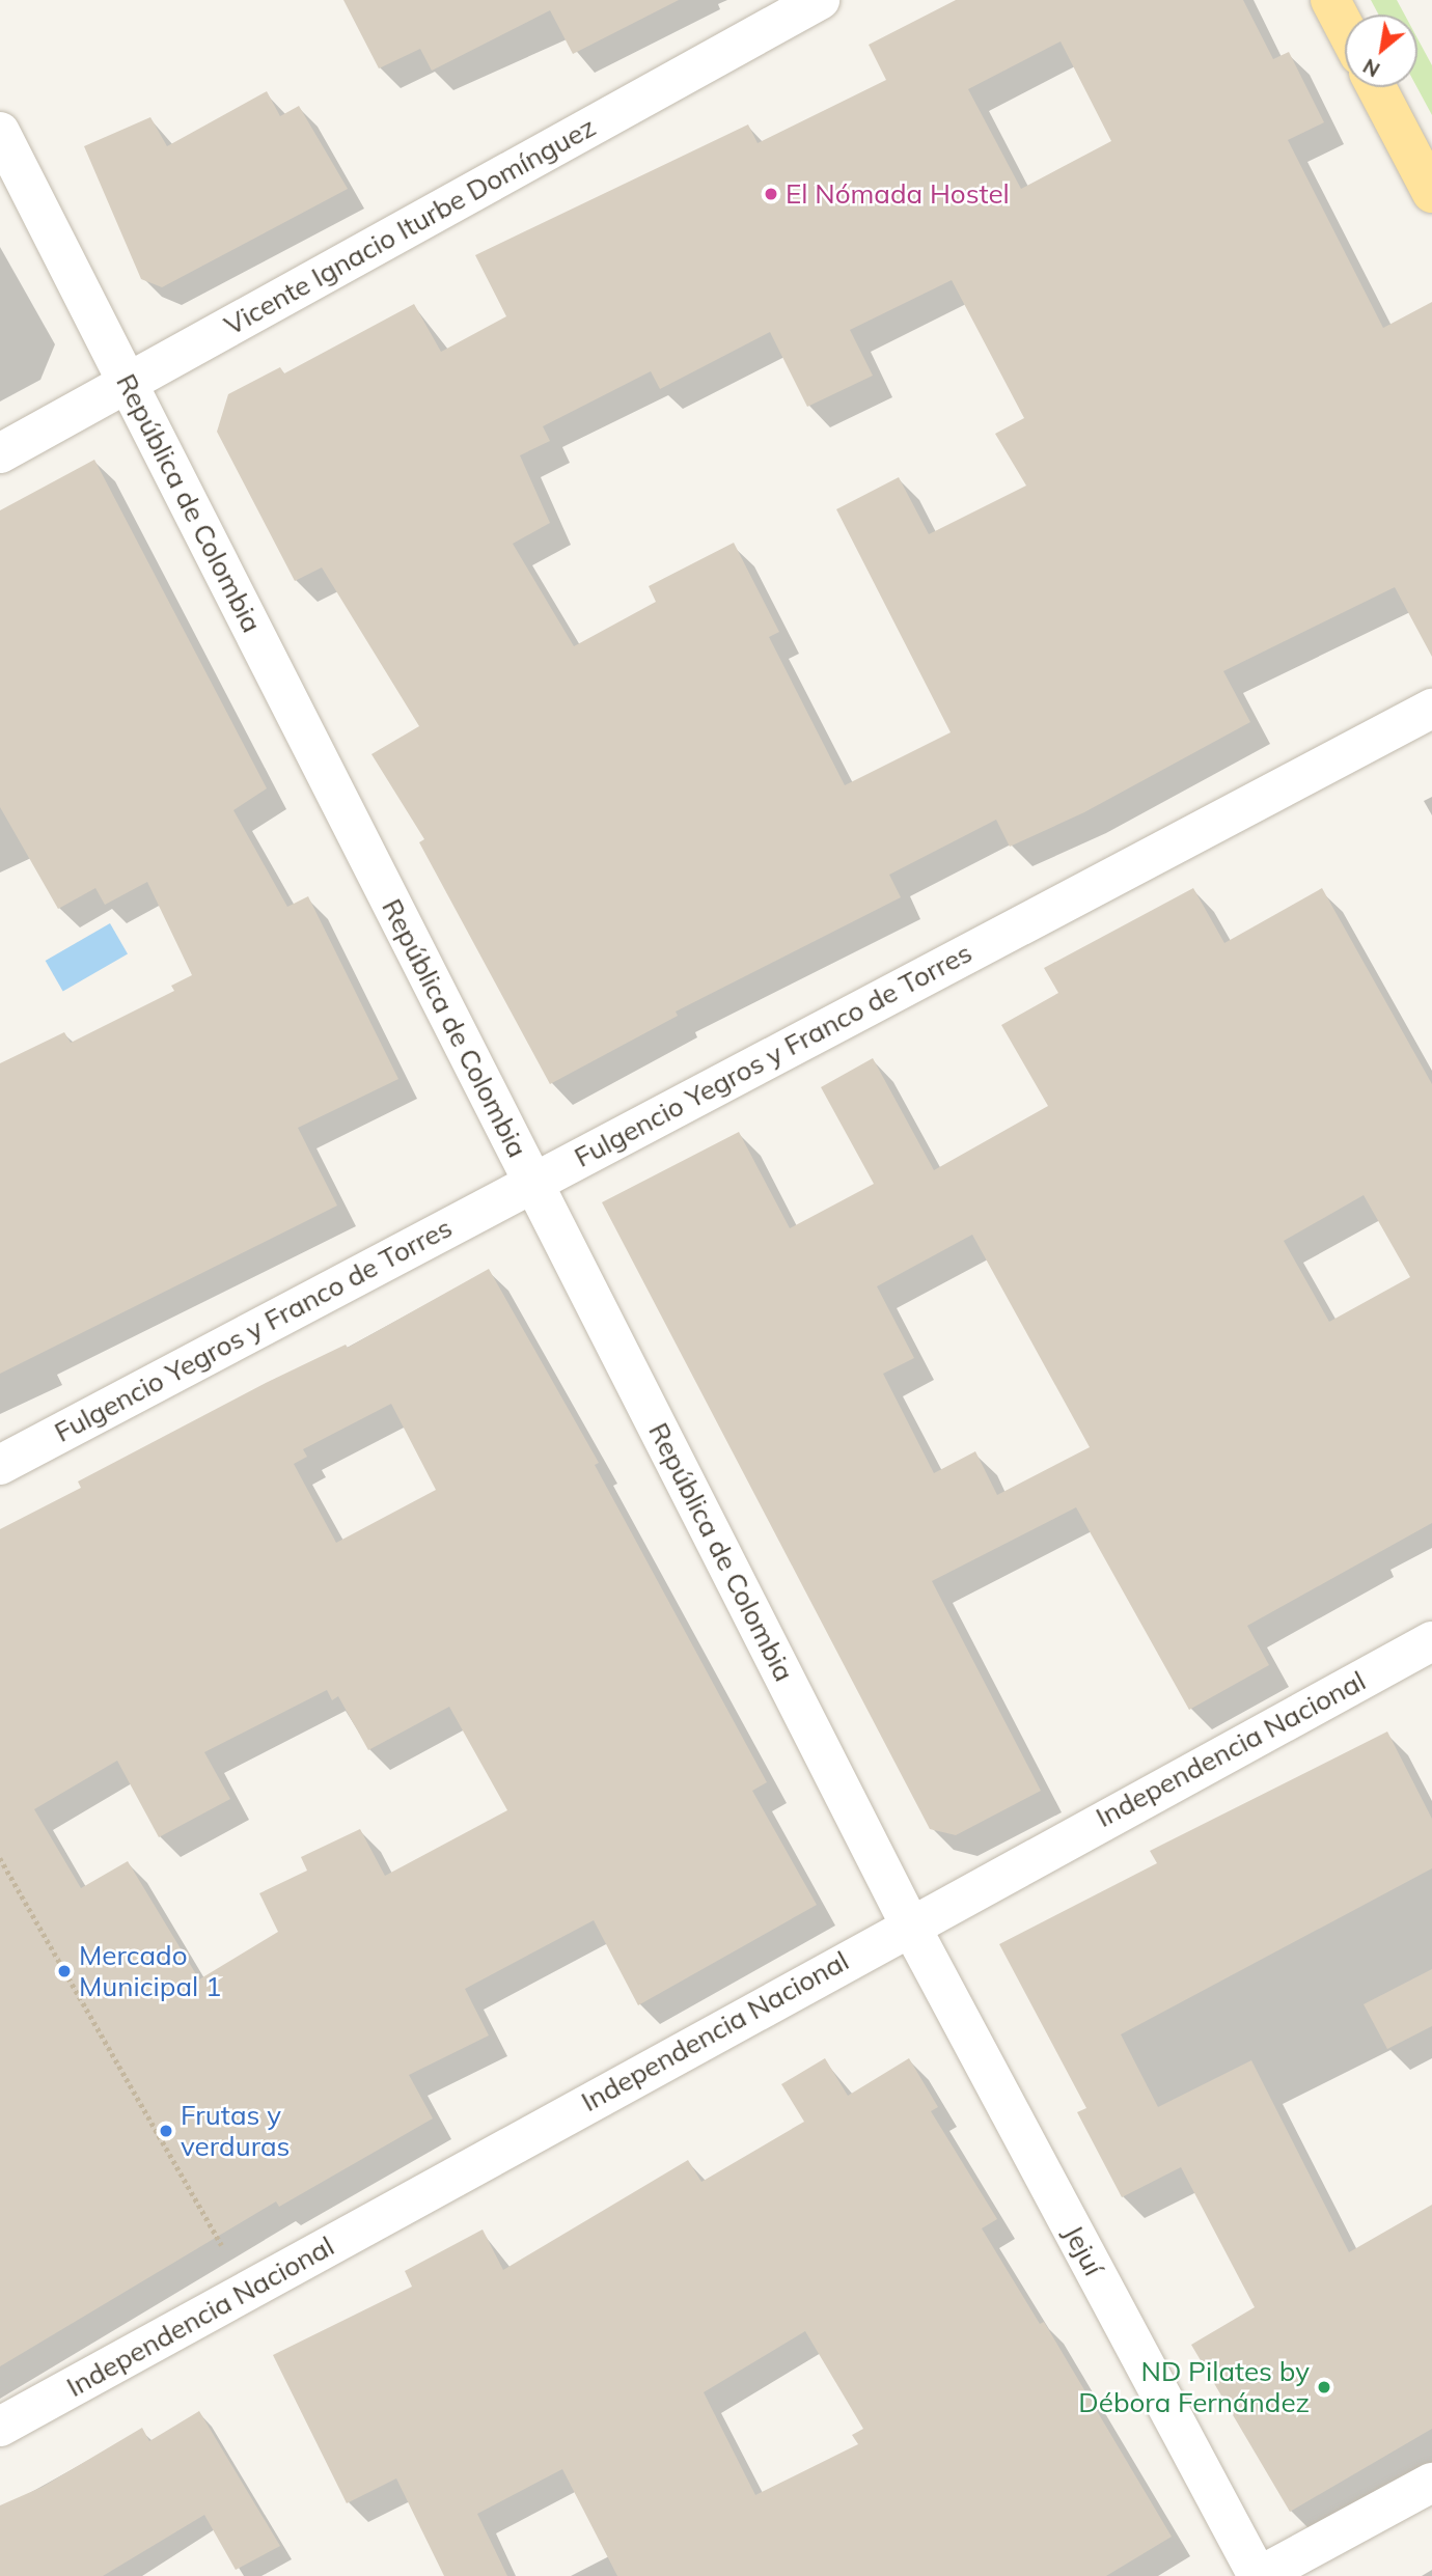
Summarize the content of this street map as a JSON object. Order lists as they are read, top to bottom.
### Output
{
  "streets": {
    "street": [
      "Vicente Ignacio Iturbe Domínguez",
      "República de Colombia",
      "Fulgencio Yegros y Franco de Torres",
      "Independencia Nacional",
      "Jejuí"
    ]
  },
  "crossings": [
    ["Vicente Ignacio Iturbe Domínguez", "República de Colombia"],
    ["República de Colombia", "Fulgencio Yegros y Franco de Torres"],
    ["República de Colombia", "Independencia Nacional"],
    ["República de Colombia", "Jejuí"],
    ["Independencia Nacional", "Jejuí"]
  ],
  "places": [
    "El Nómada Hostel",
    "Mercado Municipal 1",
    "Frutas y verduras",
    "ND Pilates by Débora Fernández"
  ],
  "north": "bottom left"
}
